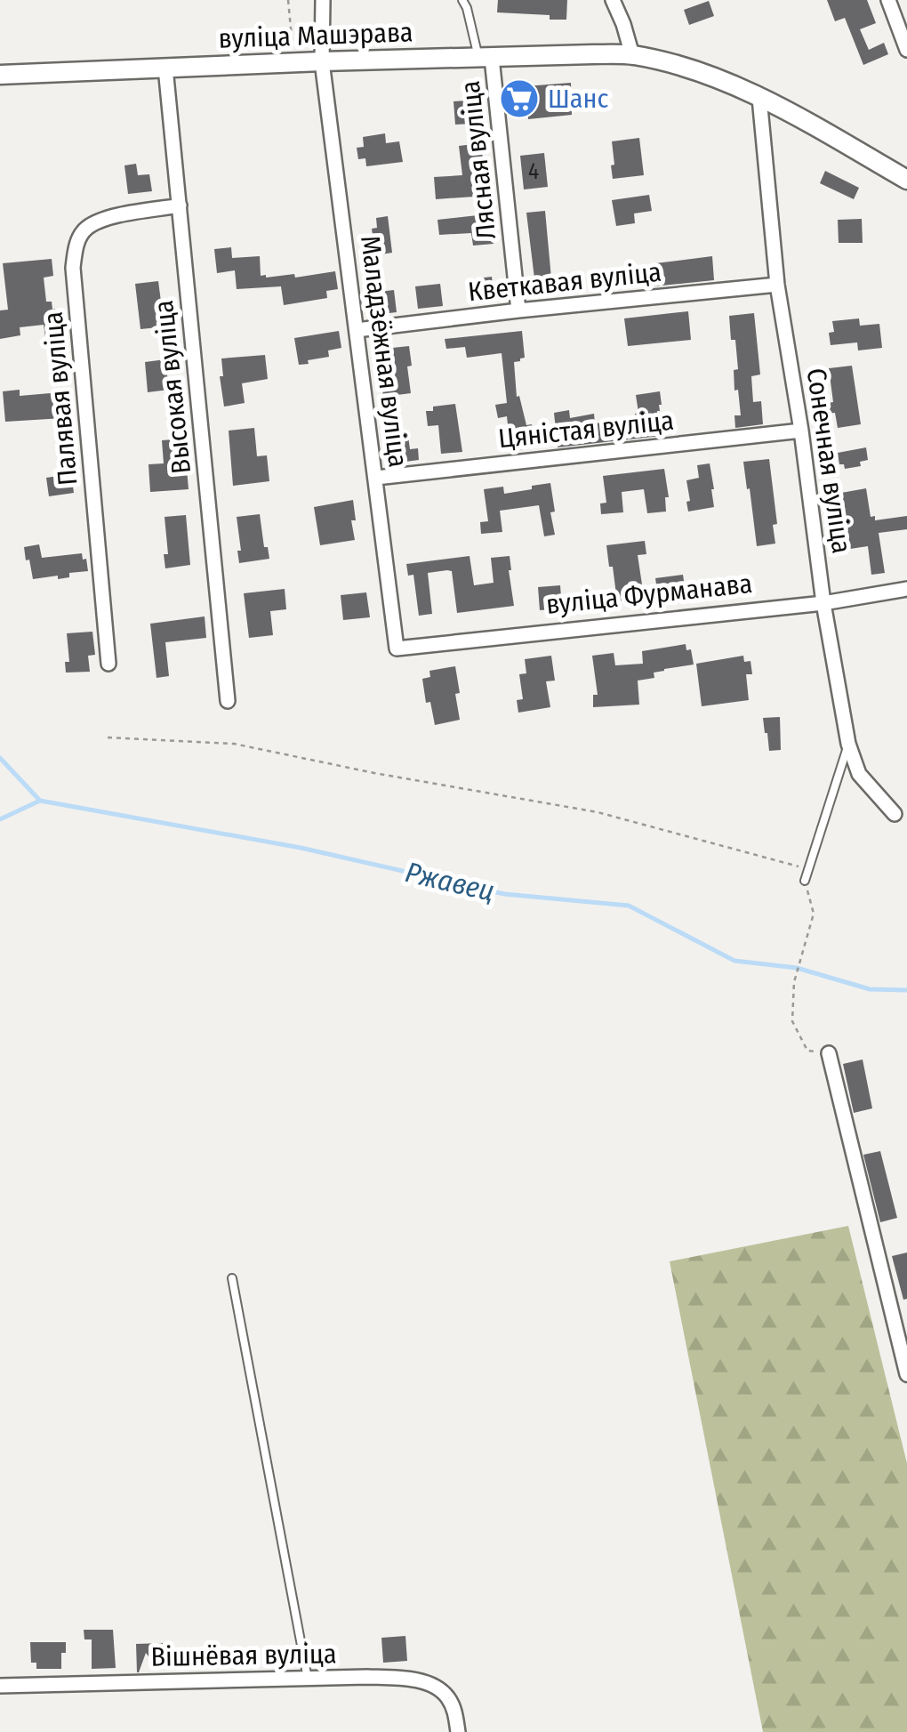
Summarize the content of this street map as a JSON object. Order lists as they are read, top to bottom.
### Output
{
  "streets": {
    "main road": ["вуліца Машэрава"],
    "street": [
      "Лясная вуліца",
      "Кветкавая вуліца",
      "Маладзёжная вуліца",
      "Высокая вуліца",
      "Палявая вуліца",
      "Цяністая вуліца",
      "Сонечная вуліца",
      "вуліца Фурманава",
      "Вішнёвая вуліца"
    ]
  },
  "crossings": [
    ["вуліца Машэрава", "Лясная вуліца"],
    ["вуліца Машэрава", "Маладзёжная вуліца"],
    ["вуліца Машэрава", "Высокая вуліца"],
    ["Лясная вуліца", "Кветкавая вуліца"],
    ["Кветкавая вуліца", "Маладзёжная вуліца"],
    ["Кветкавая вуліца", "Сонечная вуліца"],
    ["Маладзёжная вуліца", "Цяністая вуліца"],
    ["Маладзёжная вуліца", "вуліца Фурманава"],
    ["Высокая вуліца", "Палявая вуліца"],
    ["Цяністая вуліца", "Сонечная вуліца"],
    ["Сонечная вуліца", "вуліца Фурманава"]
  ],
  "water": ["Ржавец"],
  "places": {
    "supermarket": ["Шанс"]
  },
  "house_numbers": ["4"]
}
